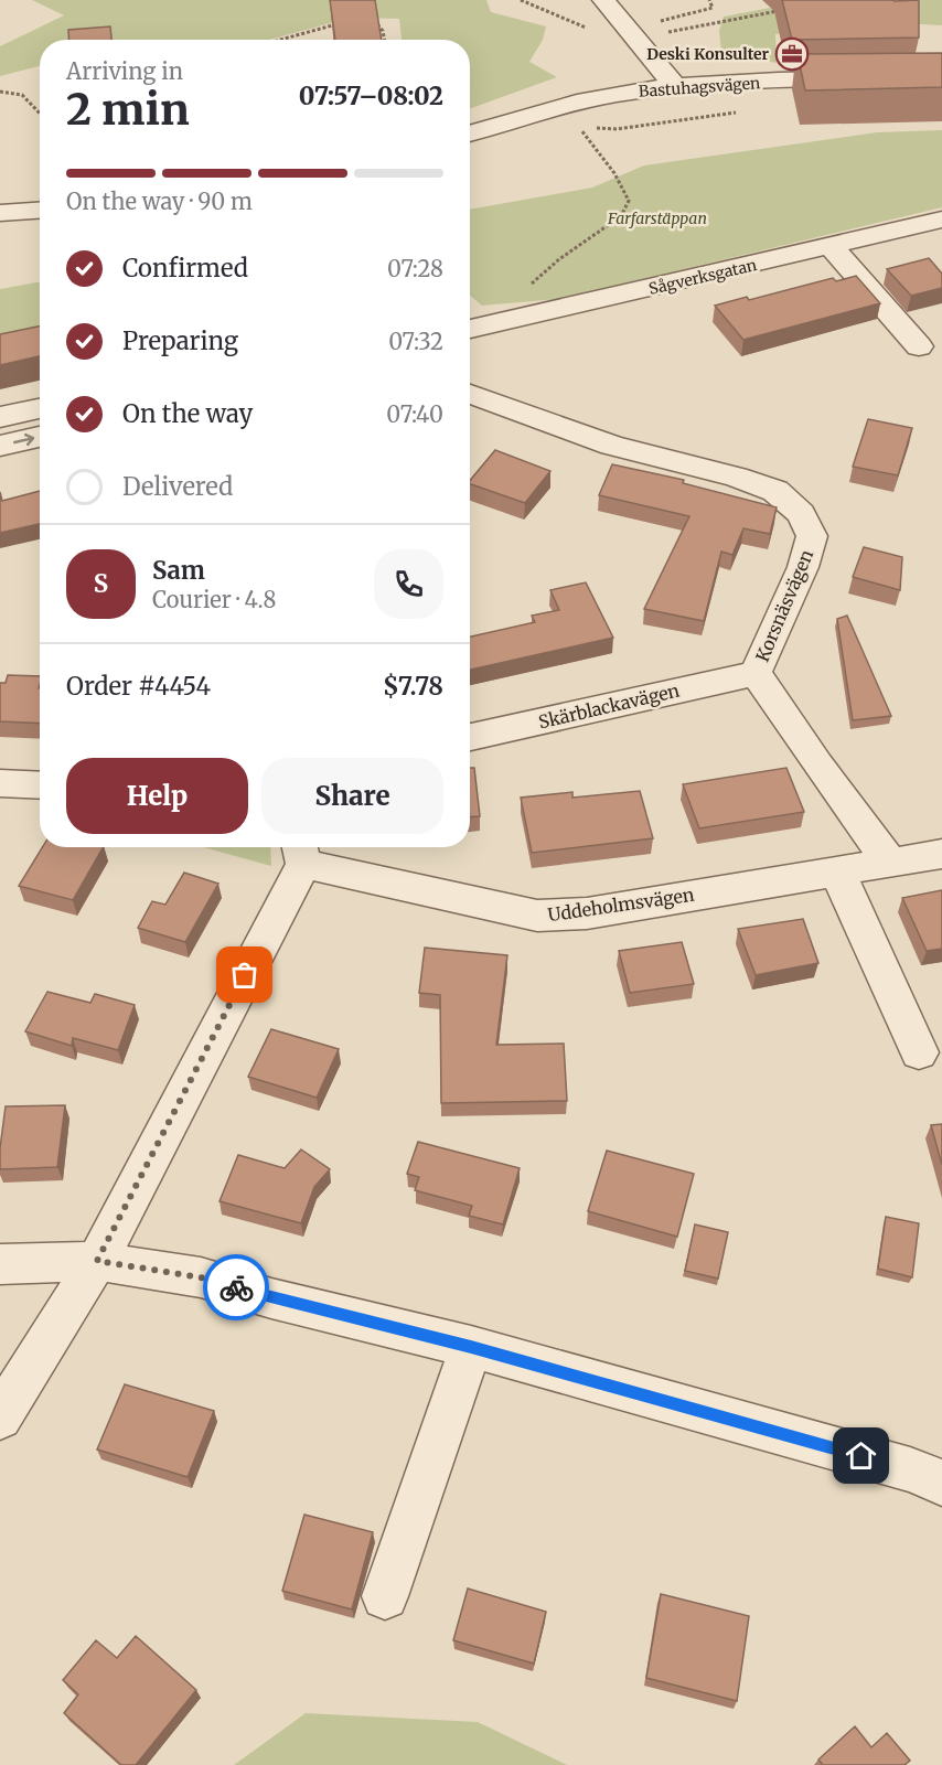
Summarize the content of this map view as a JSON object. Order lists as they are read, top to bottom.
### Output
{
  "streets": {
    "street": [
      "Bastuhagsvägen",
      "Sågverksgatan",
      "Korsnäsvägen",
      "Skärblackavägen",
      "Uddeholmsvägen"
    ]
  },
  "crossings": [
    ["Korsnäsvägen", "Skärblackavägen"],
    ["Korsnäsvägen", "Uddeholmsvägen"]
  ],
  "parks": ["Farfarstäppan"],
  "places": {
    "office": ["Deski Konsulter"]
  },
  "page": {
    "heading": ["2 min", "Arriving in", "07:57–08:02"],
    "panel": [
      "Sam",
      "Courier · 4.8",
      "Order #4454",
      "$7.78"
    ],
    "bar": "On the way · 90 m",
    "list": [
      ["Confirmed", "07:28"],
      ["Preparing", "07:32"],
      ["On the way", "07:40"],
      "Delivered"
    ],
    "round": "S",
    "buttons": ["Help", "Share"]
  }
}
